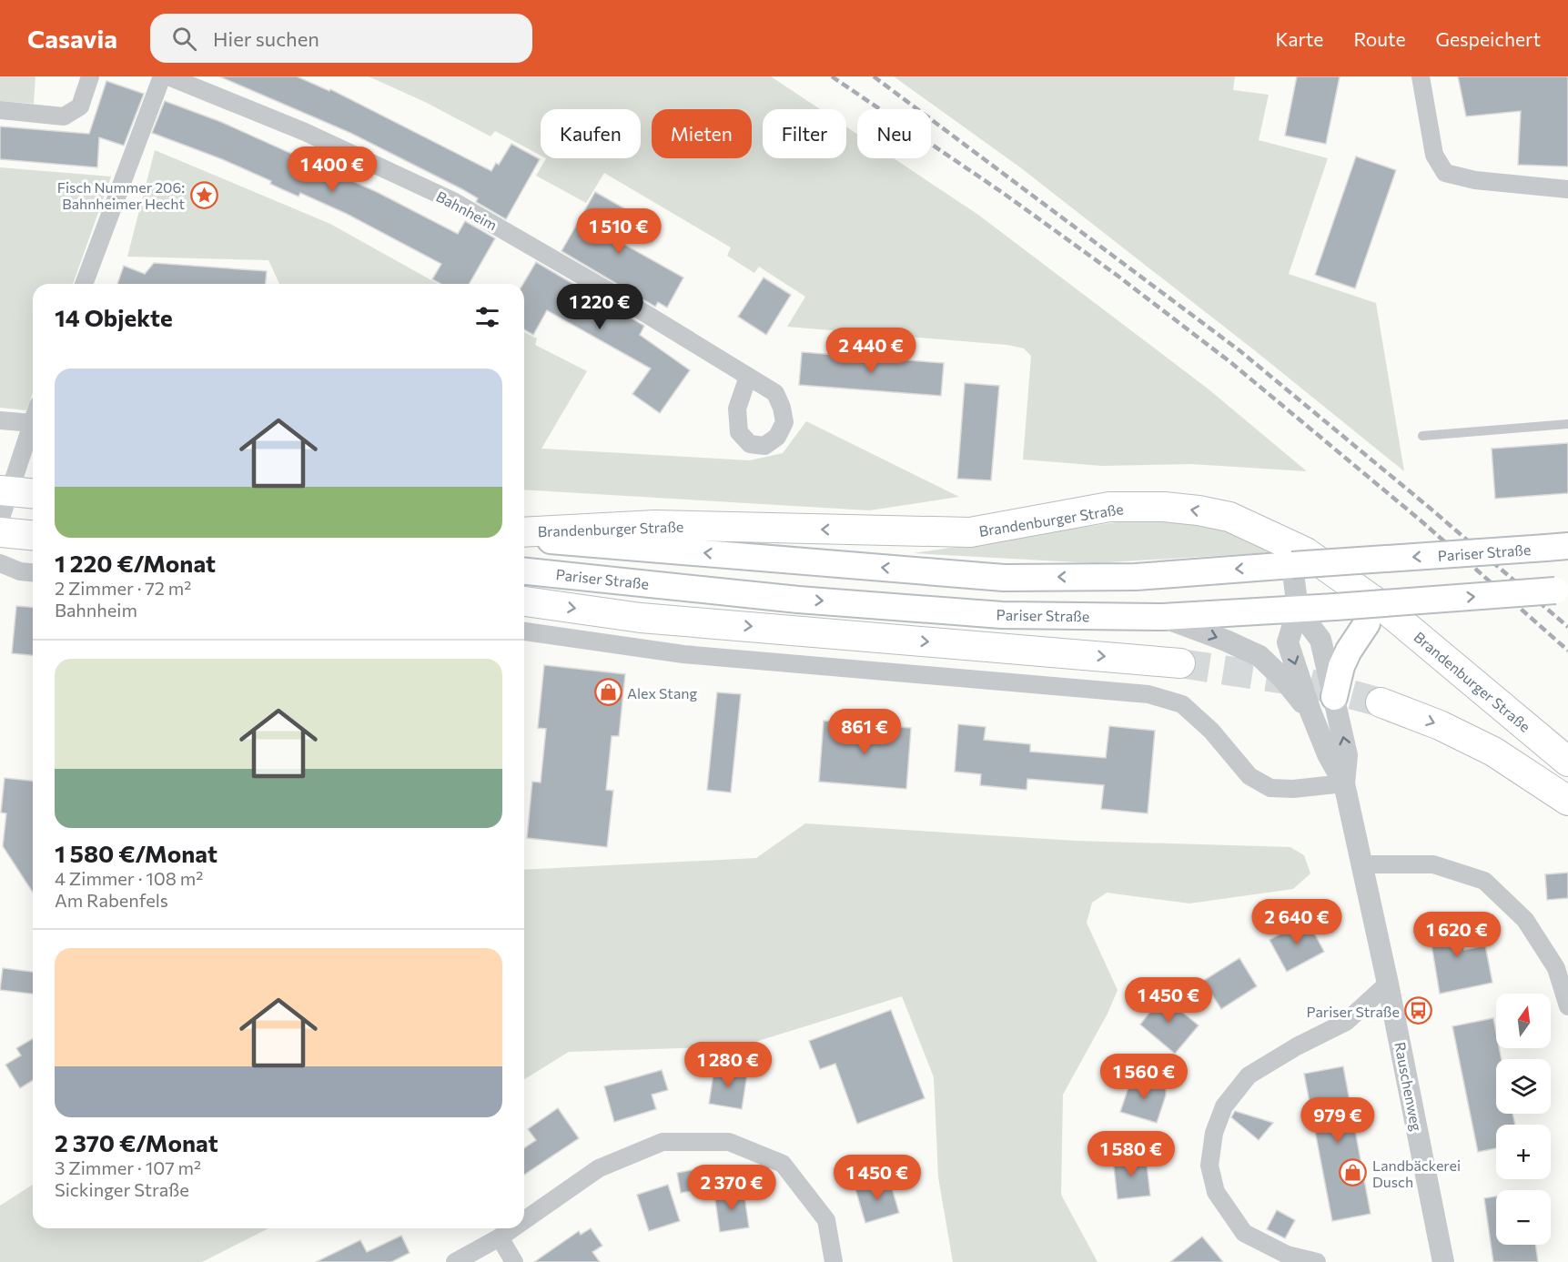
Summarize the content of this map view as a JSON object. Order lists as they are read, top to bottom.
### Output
{
  "streets": {
    "main road": ["Brandenburger Straße", "Pariser Straße"],
    "street": ["Bahnheim", "Rauschenweg"]
  },
  "crossings": [
    ["Pariser Straße", "Rauschenweg"]
  ],
  "places": {
    "place": ["Fisch Nummer 206: Bahnheimer Hecht"],
    "shop": ["Alex Stang", "Landbäckerei Dusch"],
    "bus stop": ["Pariser Straße"]
  },
  "north": "top",
  "page": {
    "header": "Casavia",
    "search": "Hier suchen",
    "nav": ["Karte", "Route", "Gespeichert"],
    "chip": [
      "Kaufen",
      "Mieten",
      "Filter",
      "Neu"
    ],
    "price": [
      "1 400 €",
      "1 510 €",
      "1 220 €",
      "2 440 €",
      "861 €",
      "2 640 €",
      "1 620 €",
      "1 450 €",
      "1 280 €",
      "1 560 €",
      "979 €",
      "1 580 €",
      "1 450 €",
      "2 370 €"
    ],
    "heading": "14 Objekte",
    "list": [
      {
        "name": "1 220 €/Monat",
        "note": "2 Zimmer · 72 m² · Bahnheim"
      },
      {
        "name": "1 580 €/Monat",
        "note": "4 Zimmer · 108 m² · Am Rabenfels"
      },
      {
        "name": "2 370 €/Monat",
        "note": "3 Zimmer · 107 m² · Sickinger Straße"
      }
    ],
    "map_buttons": ["+", "−"]
  }
}
